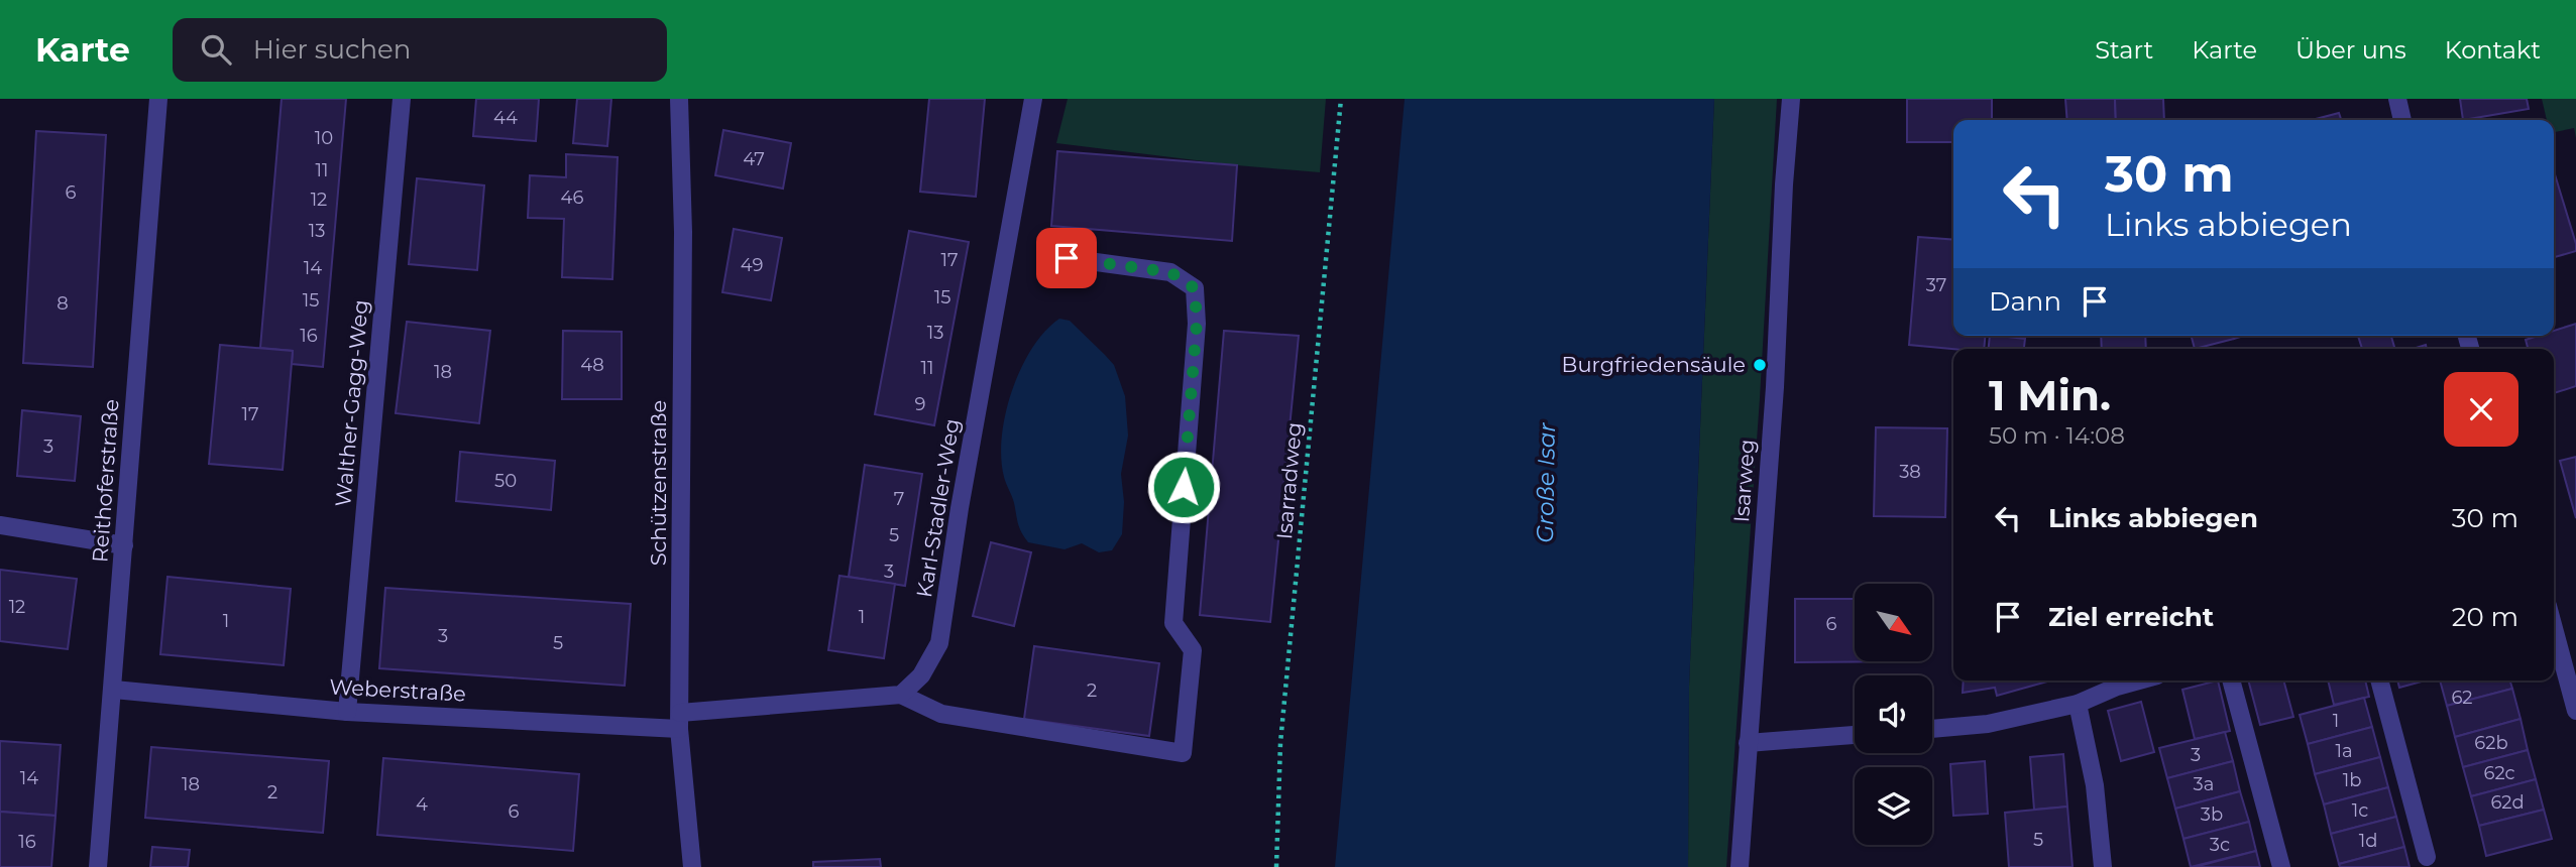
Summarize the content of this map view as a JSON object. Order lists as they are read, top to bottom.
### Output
{
  "streets": {
    "street": [
      "Walther-Gagg-Weg",
      "Reithoferstraße",
      "Isarweg",
      "Schützenstraße",
      "Karl-Stadler-Weg",
      "Weberstraße"
    ],
    "path": ["Isarradweg"]
  },
  "crossings": [
    ["Walther-Gagg-Weg", "Weberstraße"],
    ["Reithoferstraße", "Weberstraße"],
    ["Schützenstraße", "Weberstraße"]
  ],
  "water": ["Große Isar"],
  "places": ["Burgfriedensäule"],
  "house_numbers": [
    "44",
    "10",
    "47",
    "11",
    "6",
    "46",
    "12",
    "13",
    "17",
    "49",
    "14",
    "37",
    "15",
    "15",
    "8",
    "13",
    "16",
    "48",
    "11",
    "18",
    "9",
    "17",
    "3",
    "38",
    "50",
    "7",
    "5",
    "3",
    "12",
    "1",
    "1",
    "6",
    "3",
    "5",
    "2",
    "62",
    "1",
    "62b",
    "1a",
    "3",
    "62c",
    "14",
    "1b",
    "18",
    "3a",
    "2",
    "62d",
    "4",
    "1c",
    "6",
    "3b",
    "5",
    "1d",
    "16",
    "3c"
  ],
  "north": "bottom right",
  "page": {
    "header": "Karte",
    "search": "Hier suchen",
    "nav": [
      "Start",
      "Karte",
      "Über uns",
      "Kontakt"
    ],
    "turn": ["30 m", "Links abbiegen"],
    "then": "Dann",
    "heading": ["1 Min.", "50 m · 14:08"],
    "list": [
      {
        "name": "Links abbiegen",
        "value": "30 m"
      },
      {
        "name": "Ziel erreicht",
        "value": "20 m"
      }
    ]
  }
}
